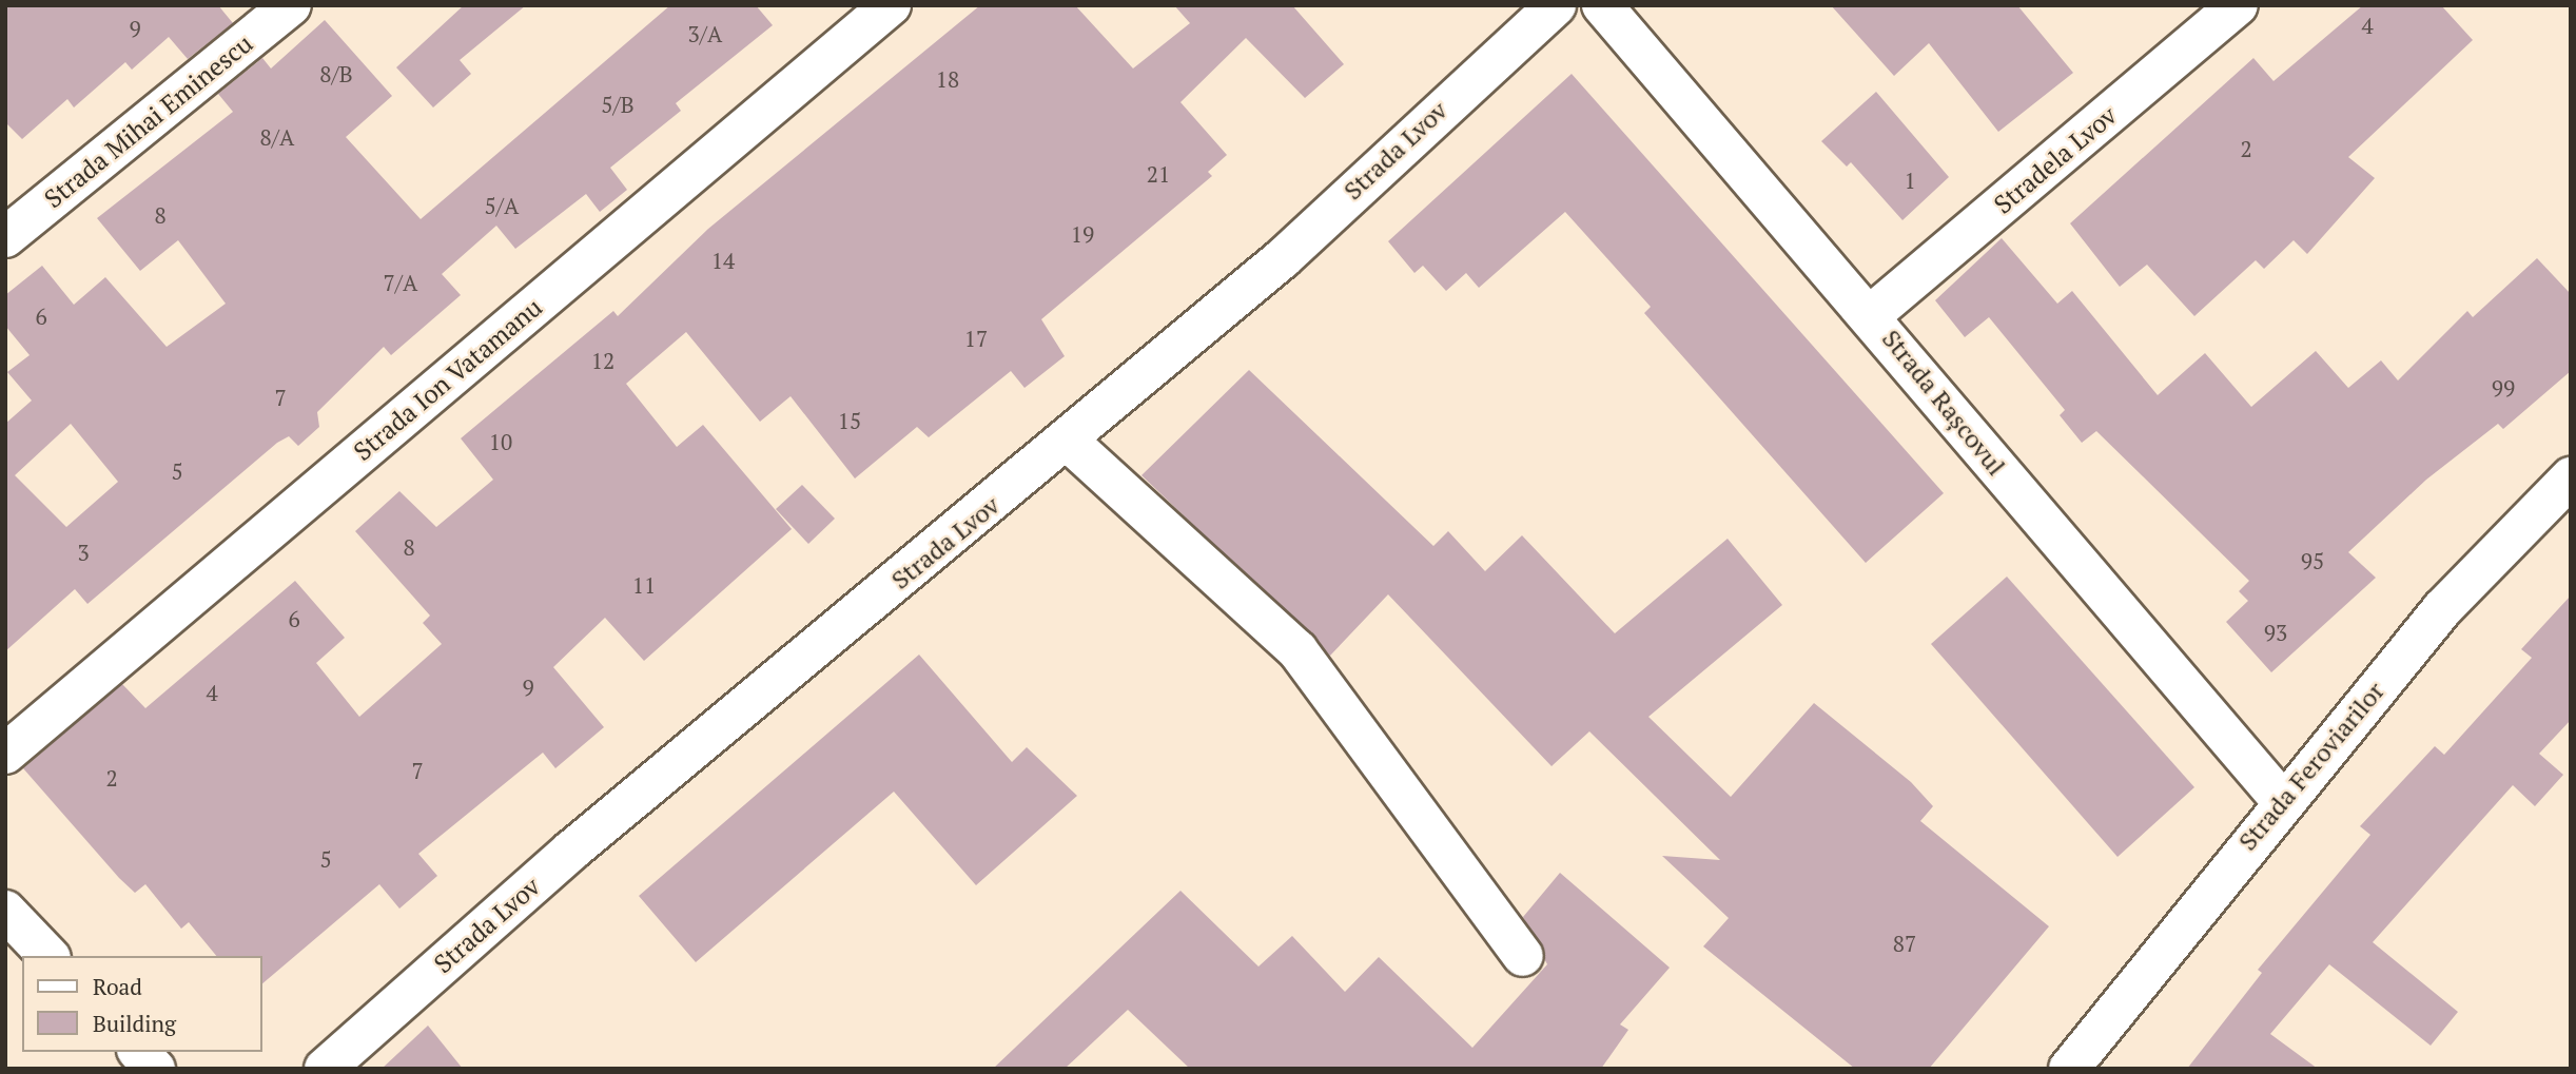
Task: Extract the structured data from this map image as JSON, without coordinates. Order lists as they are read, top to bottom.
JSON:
{
  "streets": {
    "street": [
      "Strada Mihai Eminescu",
      "Strada Lvov",
      "Stradela Lvov",
      "Strada Ion Vatamanu",
      "Strada Rașcovul",
      "Strada Feroviarilor"
    ]
  },
  "crossings": [
    ["Stradela Lvov", "Strada Rașcovul"],
    ["Strada Rașcovul", "Strada Feroviarilor"]
  ],
  "house_numbers": [
    "4",
    "9",
    "3/A",
    "8/B",
    "18",
    "5/B",
    "8/A",
    "2",
    "21",
    "1",
    "5/A",
    "8",
    "19",
    "14",
    "7/A",
    "6",
    "17",
    "12",
    "99",
    "7",
    "15",
    "10",
    "5",
    "8",
    "3",
    "95",
    "11",
    "6",
    "93",
    "9",
    "4",
    "7",
    "2",
    "5",
    "87"
  ],
  "legend": ["Road", "Building"]
}
